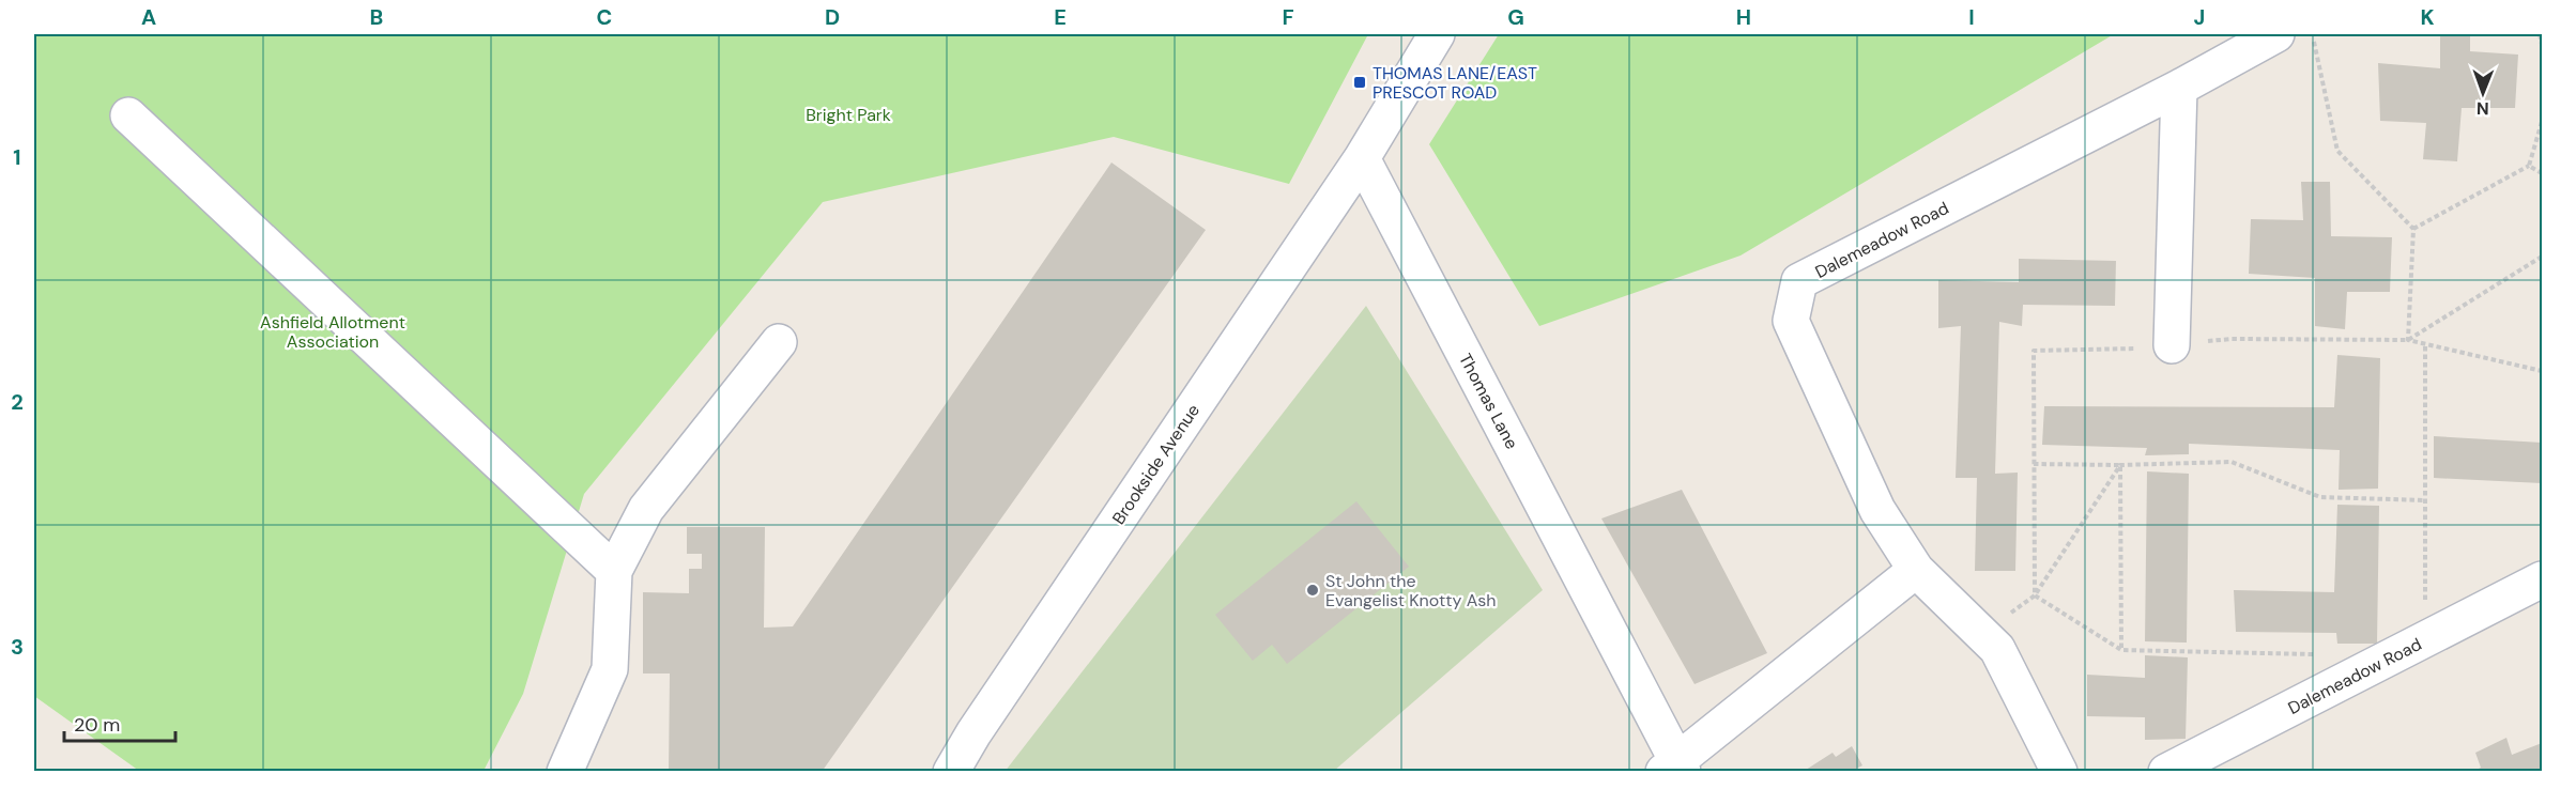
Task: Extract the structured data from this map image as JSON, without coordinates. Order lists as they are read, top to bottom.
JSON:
{
  "streets": {
    "street": ["Dalemeadow Road", "Thomas Lane", "Brookside Avenue"]
  },
  "crossings": [
    ["Thomas Lane", "Brookside Avenue"]
  ],
  "parks": ["Bright Park", "Ashfield Allotment Association"],
  "places": {
    "transit": ["THOMAS LANE/EAST PRESCOT ROAD"],
    "other": ["St John the Evangelist Knotty Ash"]
  },
  "scale_bar": "20 m",
  "north": "bottom",
  "grid": {
    "columns": [
      "A",
      "B",
      "C",
      "D",
      "E",
      "F",
      "G",
      "H",
      "I",
      "J",
      "K"
    ],
    "rows": ["1", "2", "3"]
  }
}
